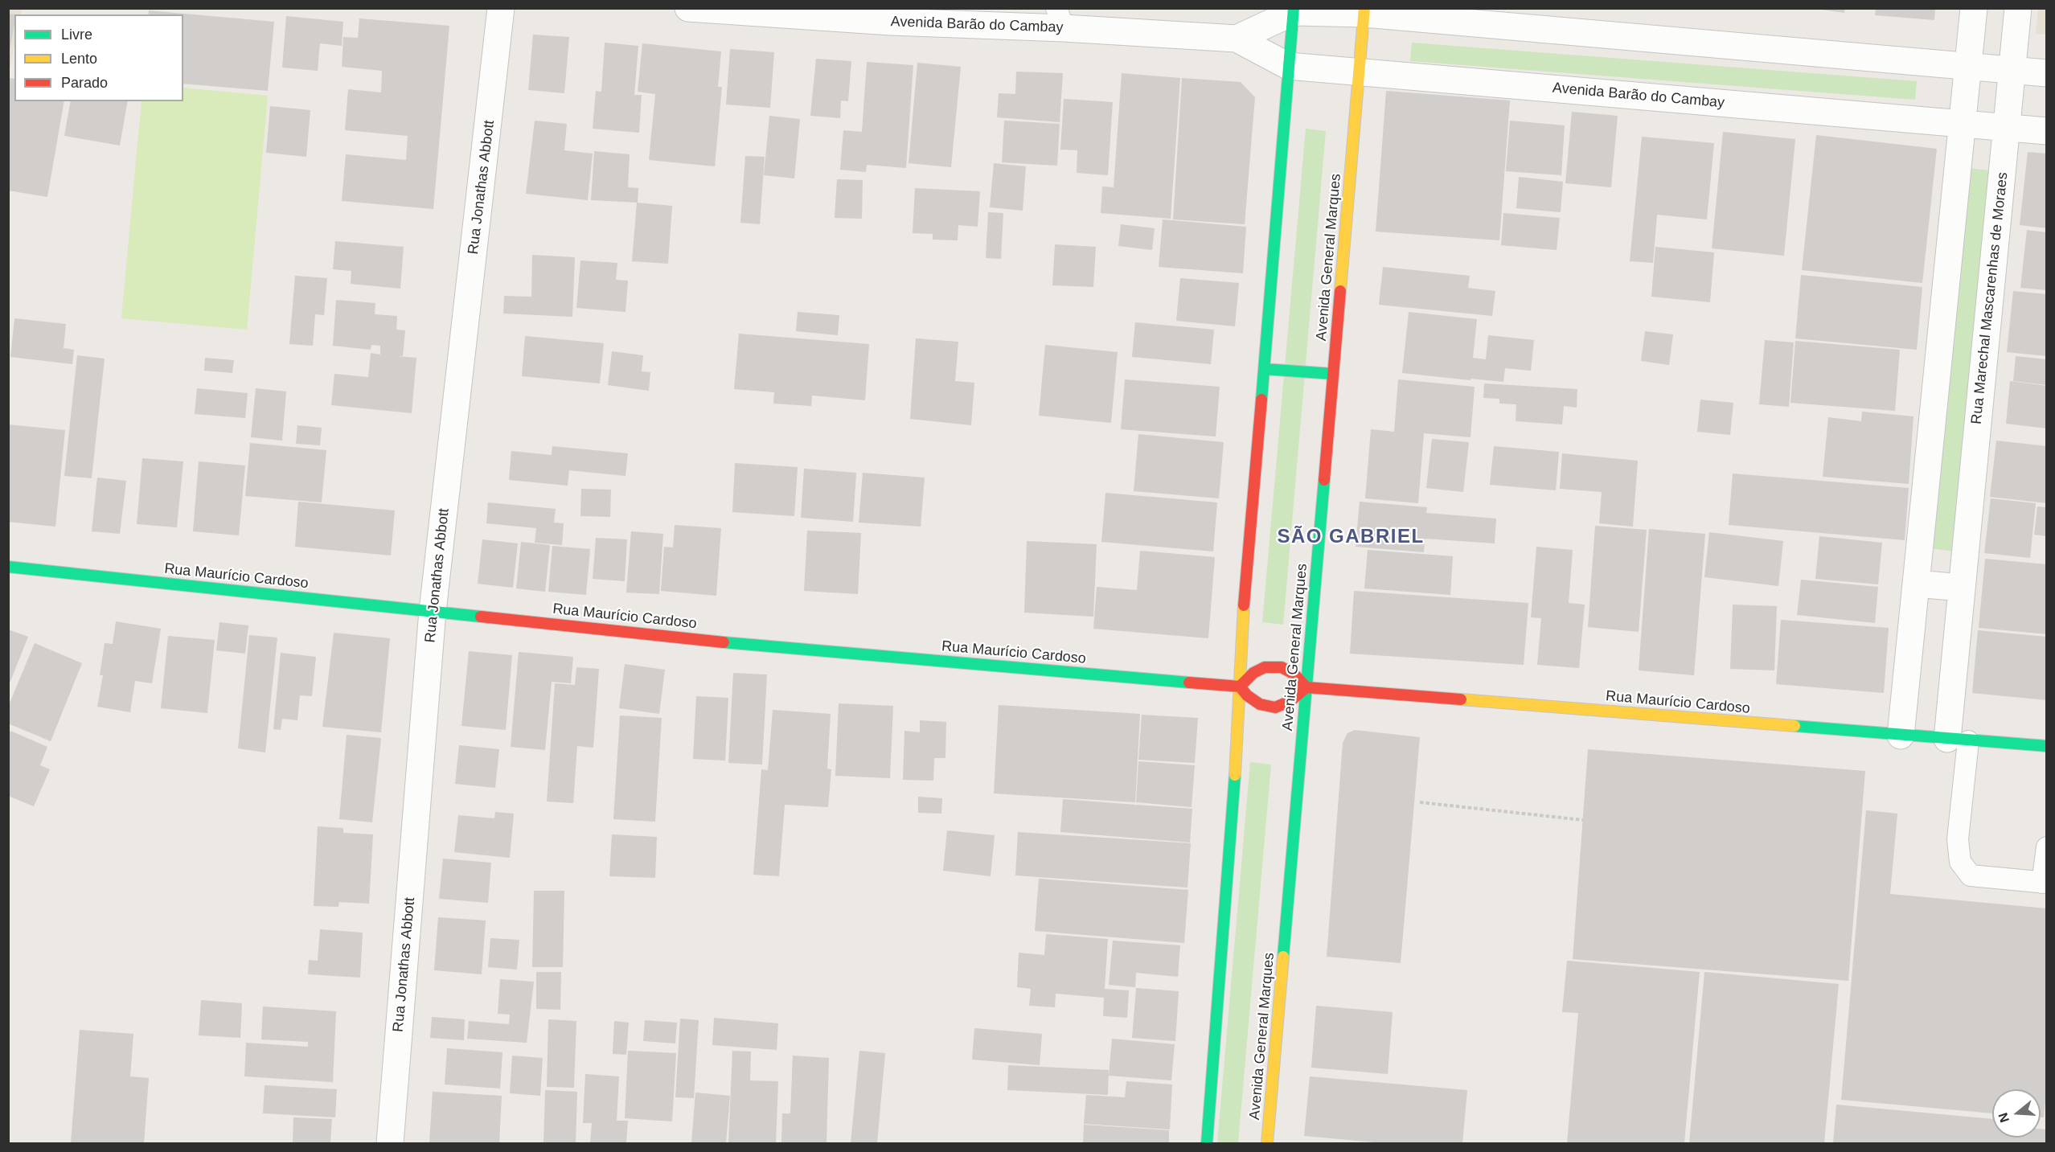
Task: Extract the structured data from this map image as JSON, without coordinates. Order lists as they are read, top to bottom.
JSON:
{
  "streets": {
    "main road": ["Avenida General Marques", "Rua Maurício Cardoso"],
    "street": ["Avenida Barão do Cambay", "Rua Jonathas Abbott", "Rua Marechal Mascarenhas de Moraes"]
  },
  "crossings": [
    ["Avenida Barão do Cambay", "Avenida General Marques"],
    ["Avenida Barão do Cambay", "Rua Marechal Mascarenhas de Moraes"],
    ["Rua Jonathas Abbott", "Rua Maurício Cardoso"],
    ["Avenida General Marques", "Rua Maurício Cardoso"],
    ["Rua Marechal Mascarenhas de Moraes", "Rua Maurício Cardoso"]
  ],
  "districts": ["SÃO GABRIEL"],
  "legend": ["Livre", "Lento", "Parado"],
  "north": "left"
}
